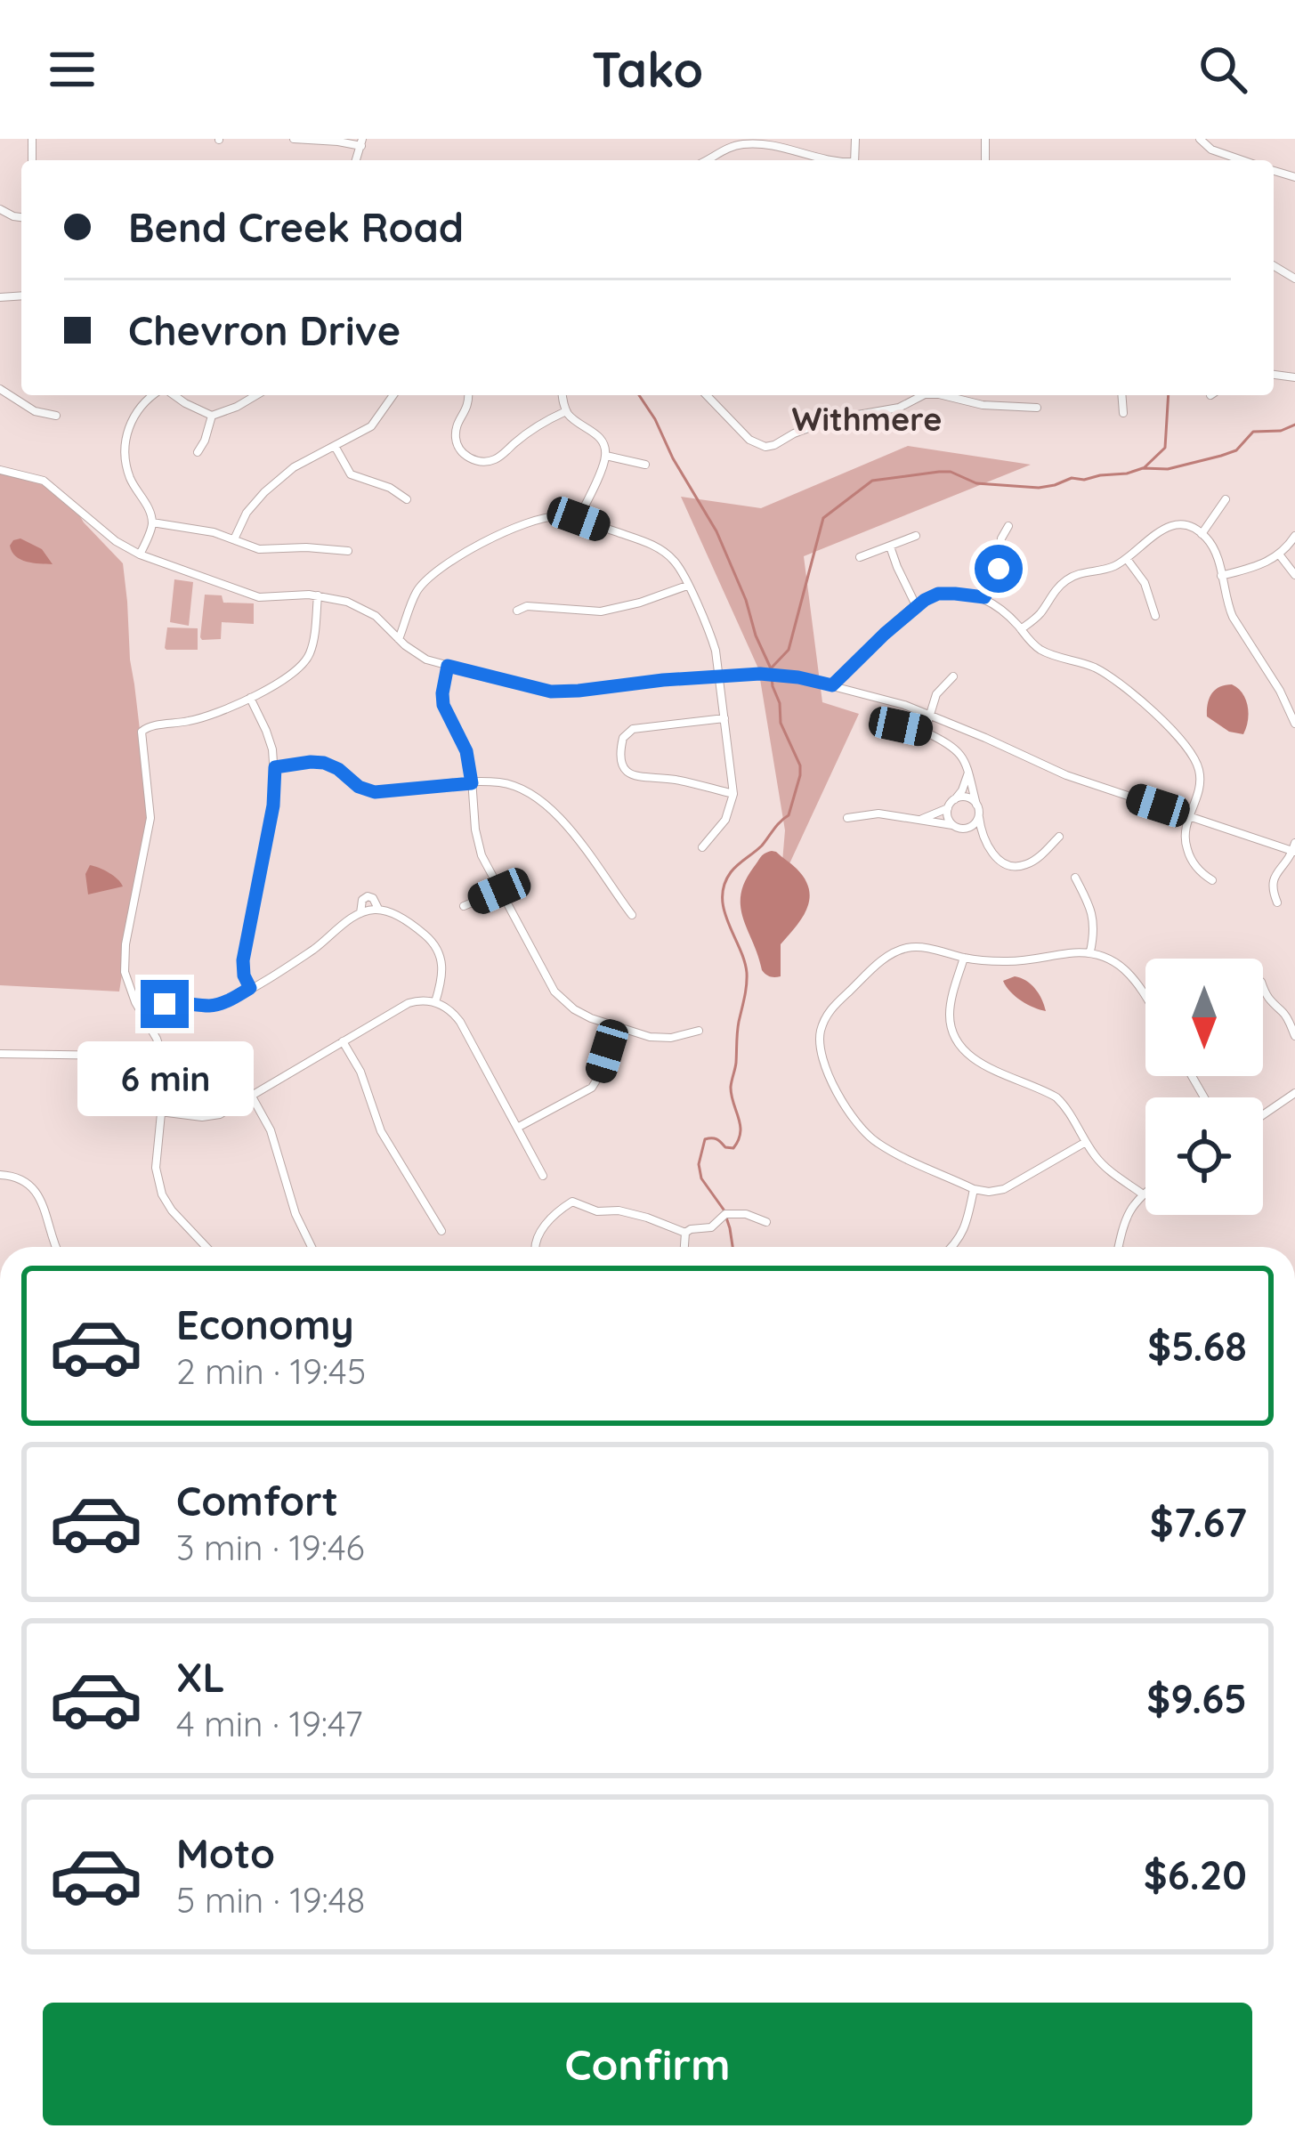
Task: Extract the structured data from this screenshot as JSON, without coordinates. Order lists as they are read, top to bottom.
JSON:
{
  "districts": ["Withmere"],
  "north": "bottom",
  "page": {
    "header": "Tako",
    "banner": ["Bend Creek Road", "Chevron Drive"],
    "bubble": "6 min",
    "list": [
      {
        "name": "Economy",
        "note": "2 min · 19:45",
        "value": "$5.68"
      },
      {
        "name": "Comfort",
        "note": "3 min · 19:46",
        "value": "$7.67"
      },
      {
        "name": "XL",
        "note": "4 min · 19:47",
        "value": "$9.65"
      },
      {
        "name": "Moto",
        "note": "5 min · 19:48",
        "value": "$6.20"
      }
    ],
    "buttons": "Confirm"
  }
}
